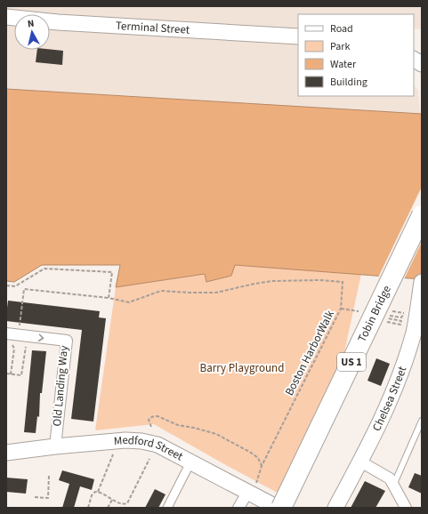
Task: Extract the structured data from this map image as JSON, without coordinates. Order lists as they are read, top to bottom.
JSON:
{
  "streets": {
    "highway": ["Tobin Bridge", "US 1"],
    "main road": ["Terminal Street", "Chelsea Street", "Medford Street"],
    "street": ["Old Landing Way"],
    "path": ["Boston HarborWalk"]
  },
  "crossings": [
    ["Boston HarborWalk", "Medford Street"],
    ["Old Landing Way", "Medford Street"]
  ],
  "parks": ["Barry Playground"],
  "legend": [
    "Road",
    "Park",
    "Water",
    "Building"
  ],
  "north": "top"
}
